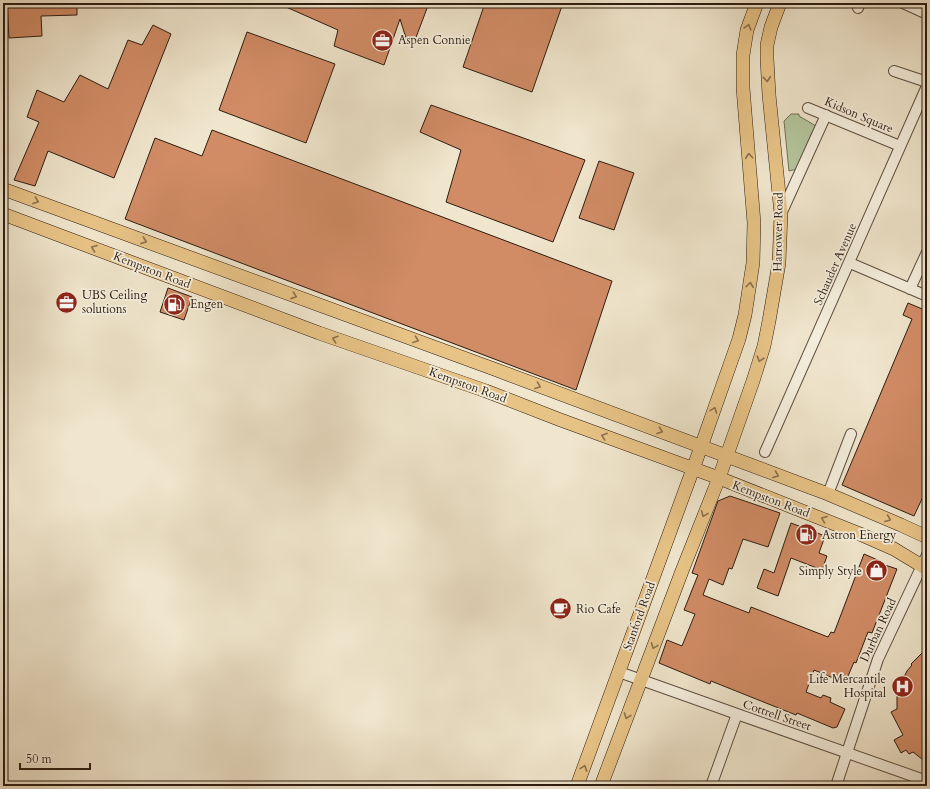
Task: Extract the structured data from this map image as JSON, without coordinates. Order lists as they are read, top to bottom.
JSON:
{
  "streets": {
    "main road": ["Harrower Road", "Kempston Road", "Stanford Road"],
    "street": [
      "Kidson Square",
      "Schauder Avenue",
      "Durban Road",
      "Cottrell Street"
    ]
  },
  "crossings": [
    ["Kidson Square", "Schauder Avenue"],
    ["Harrower Road", "Kempston Road"],
    ["Harrower Road", "Stanford Road"],
    ["Kempston Road", "Stanford Road"],
    ["Kempston Road", "Durban Road"],
    ["Stanford Road", "Cottrell Street"],
    ["Durban Road", "Cottrell Street"]
  ],
  "places": {
    "office": ["Aspen Connie", "UBS Ceiling solutions"],
    "fuel station": ["Engen", "Astron Energy"],
    "shop": ["Simply Style"],
    "cafe": ["Rio Cafe"],
    "hospital": ["Life Mercantile Hospital"]
  },
  "scale_bar": "50 m"
}
